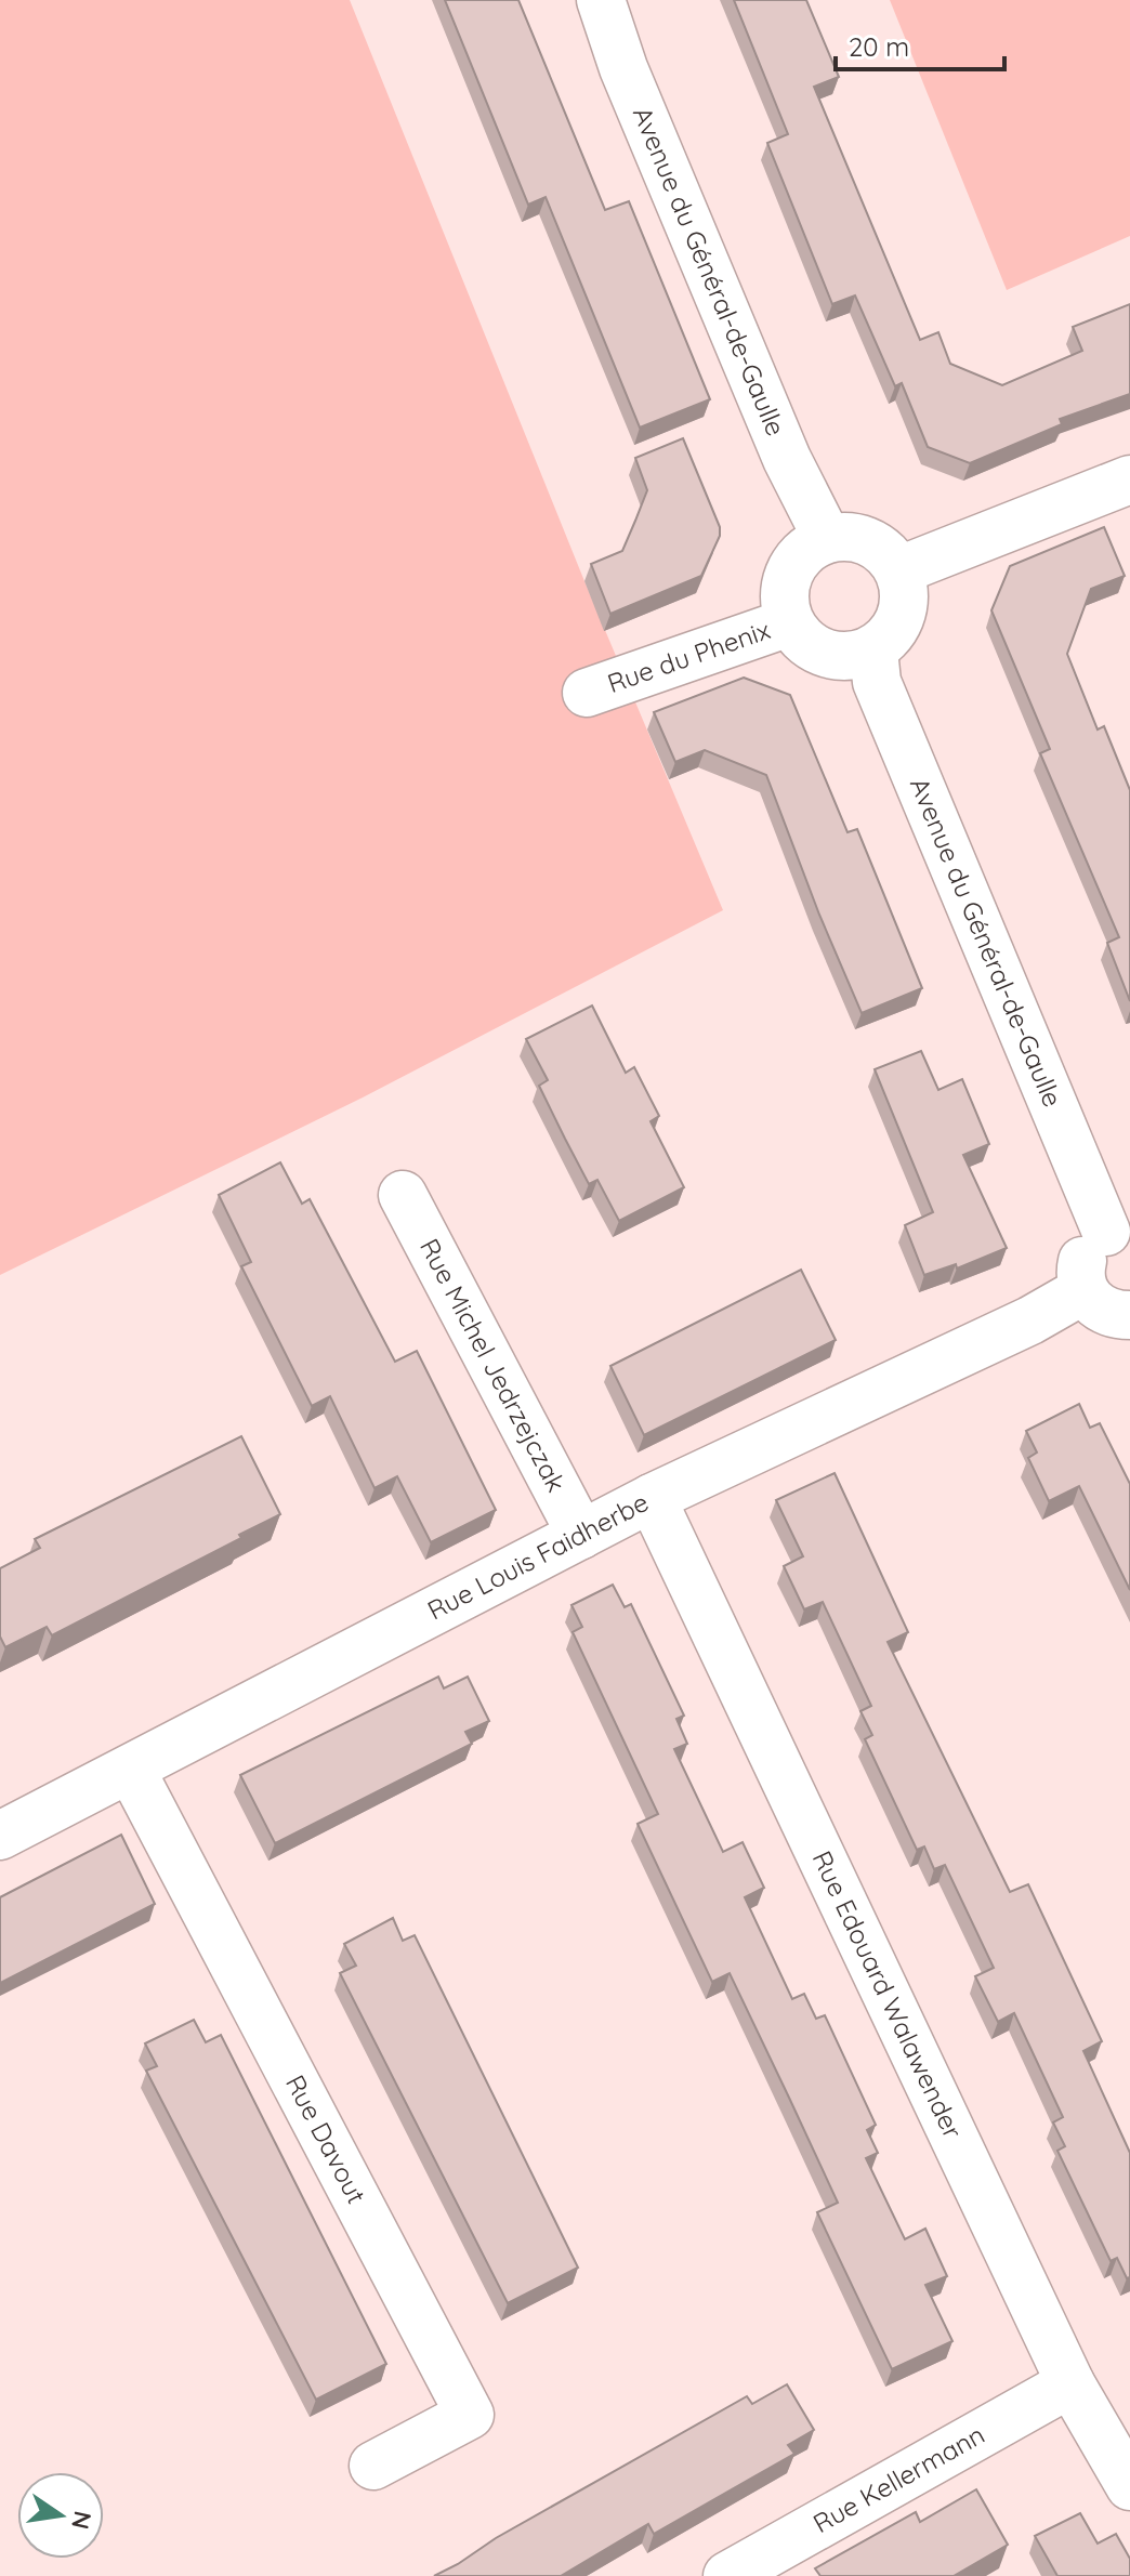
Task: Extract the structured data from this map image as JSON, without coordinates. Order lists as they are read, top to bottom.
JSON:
{
  "streets": {
    "street": [
      "Avenue du Général-de-Gaulle",
      "Rue du Phenix",
      "Rue Michel Jedrzejczak",
      "Rue Louis Faidherbe",
      "Rue Edouard Walawender",
      "Rue Davout",
      "Rue Kellermann"
    ]
  },
  "crossings": [
    ["Avenue du Général-de-Gaulle", "Rue du Phenix"],
    ["Rue Michel Jedrzejczak", "Rue Louis Faidherbe"],
    ["Rue Louis Faidherbe", "Rue Edouard Walawender"],
    ["Rue Louis Faidherbe", "Rue Davout"],
    ["Rue Edouard Walawender", "Rue Kellermann"]
  ],
  "scale_bar": "20 m",
  "north": "right"
}
